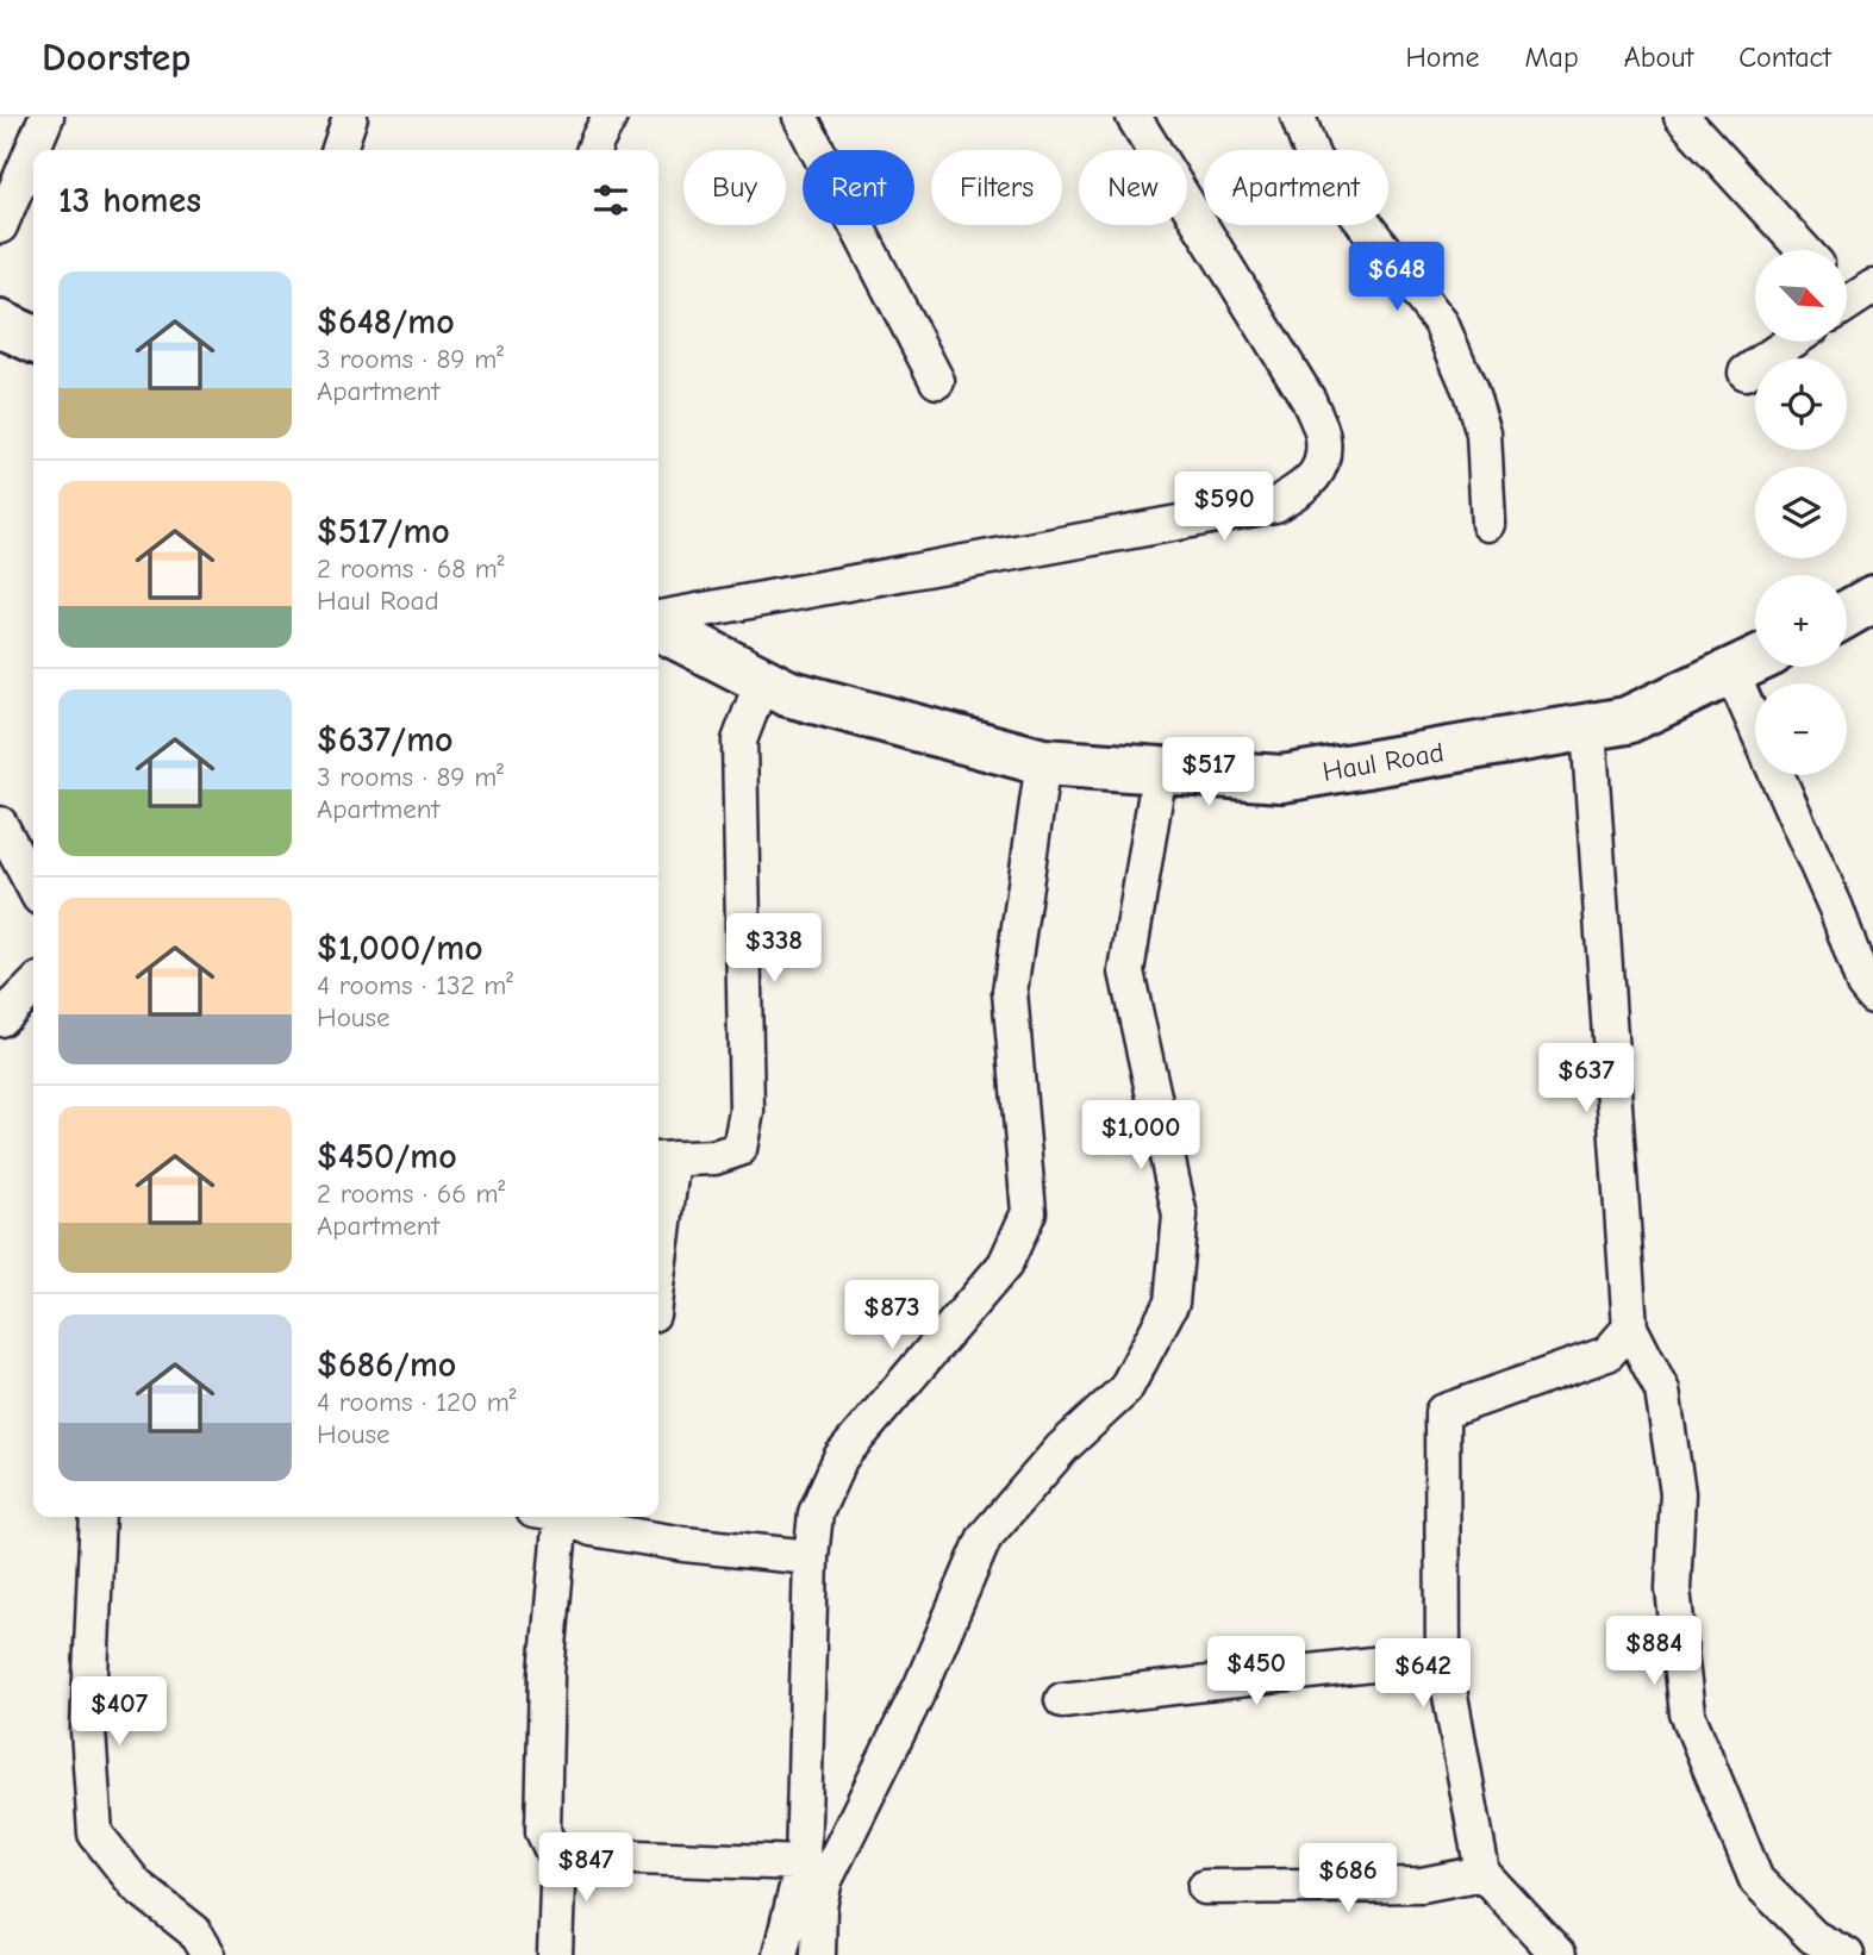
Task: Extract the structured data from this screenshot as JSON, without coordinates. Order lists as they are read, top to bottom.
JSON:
{
  "streets": {
    "main road": ["Haul Road"]
  },
  "north": "bottom right",
  "page": {
    "header": "Doorstep",
    "nav": [
      "Home",
      "Map",
      "About",
      "Contact"
    ],
    "chip": [
      "Buy",
      "Rent",
      "Filters",
      "New",
      "Apartment"
    ],
    "heading": "13 homes",
    "price": [
      "$648",
      "$590",
      "$517",
      "$338",
      "$637",
      "$1,000",
      "$873",
      "$884",
      "$450",
      "$642",
      "$407",
      "$847",
      "$686"
    ],
    "map_buttons": ["+", "−"],
    "list": [
      {
        "name": "$648/mo",
        "note": "3 rooms · 89 m² · Apartment"
      },
      {
        "name": "$517/mo",
        "note": "2 rooms · 68 m² · Haul Road"
      },
      {
        "name": "$637/mo",
        "note": "3 rooms · 89 m² · Apartment"
      },
      {
        "name": "$1,000/mo",
        "note": "4 rooms · 132 m² · House"
      },
      {
        "name": "$450/mo",
        "note": "2 rooms · 66 m² · Apartment"
      },
      {
        "name": "$686/mo",
        "note": "4 rooms · 120 m² · House"
      }
    ]
  }
}
